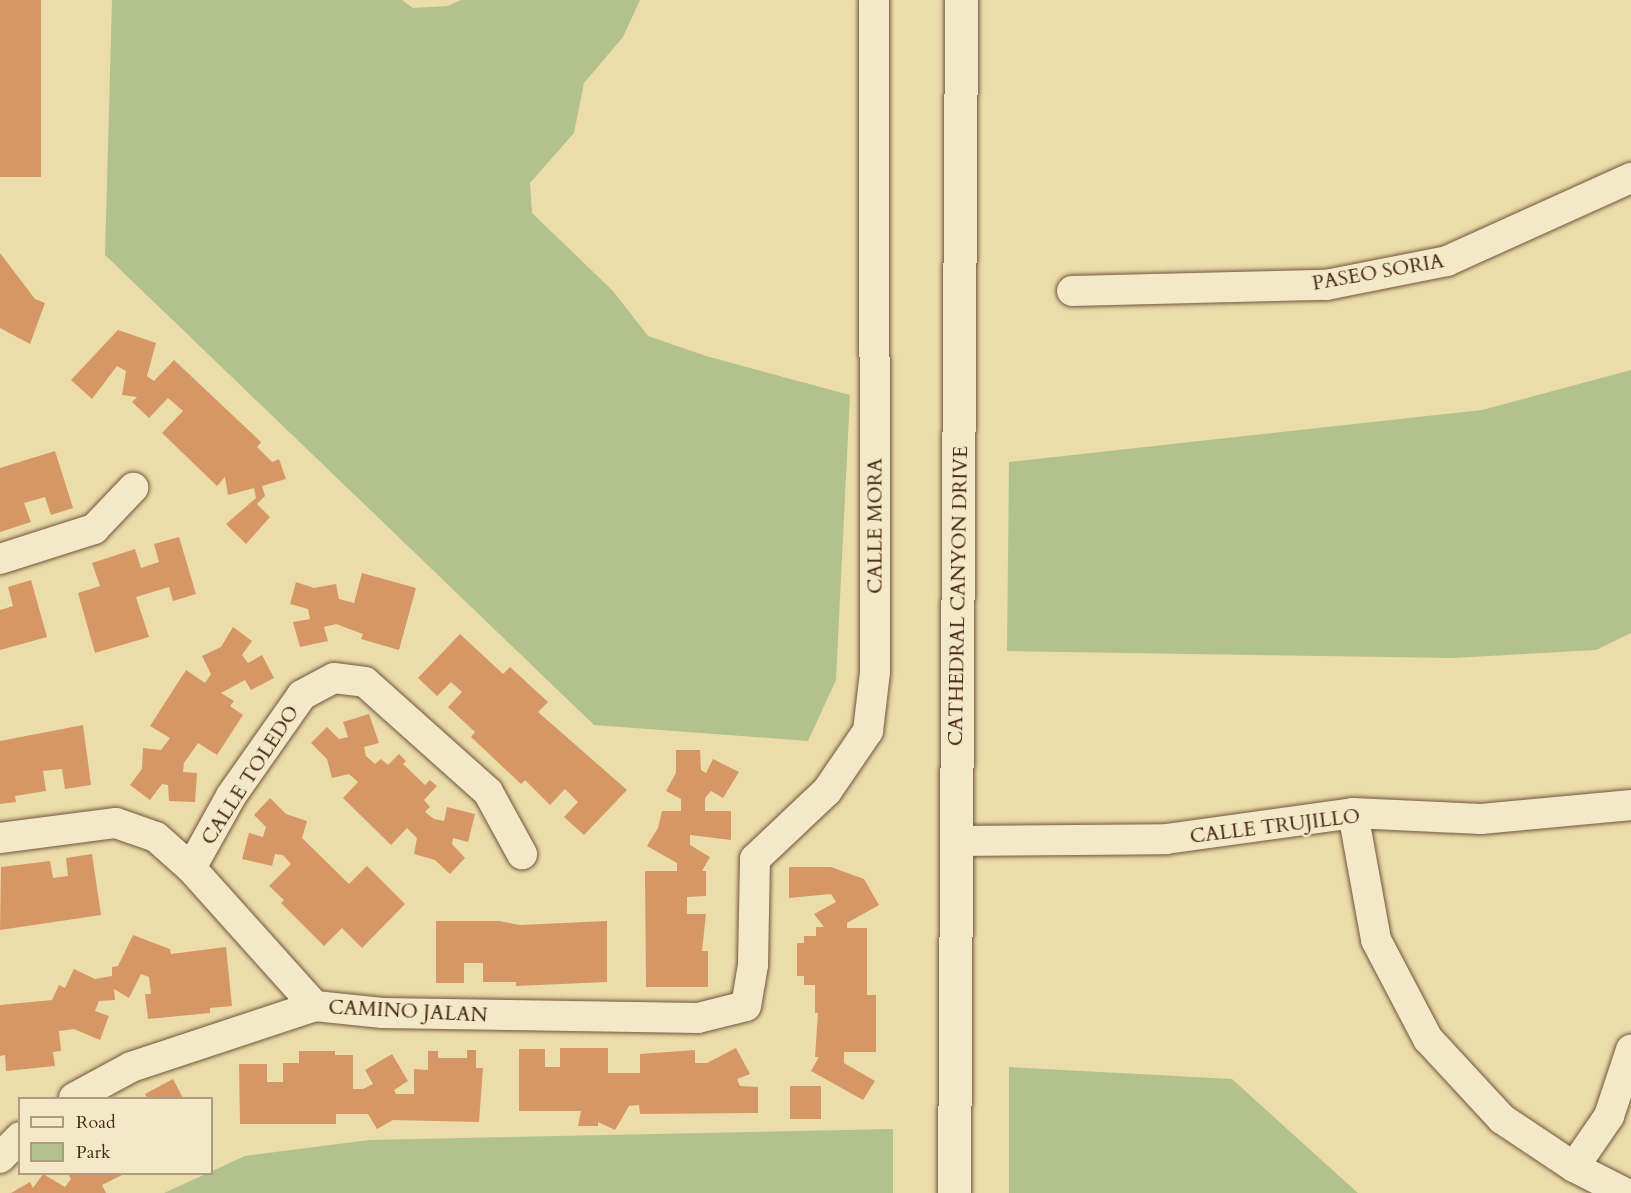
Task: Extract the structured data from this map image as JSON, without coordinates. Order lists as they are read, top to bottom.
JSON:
{
  "streets": {
    "street": [
      "PASEO SORIA",
      "CALLE MORA",
      "CATHEDRAL CANYON DRIVE",
      "CALLE TOLEDO",
      "CALLE TRUJILLO",
      "CAMINO JALAN"
    ]
  },
  "crossings": [
    ["CALLE MORA", "CAMINO JALAN"],
    ["CATHEDRAL CANYON DRIVE", "CALLE TRUJILLO"],
    ["CALLE TOLEDO", "CAMINO JALAN"]
  ],
  "legend": ["Road", "Park"]
}
